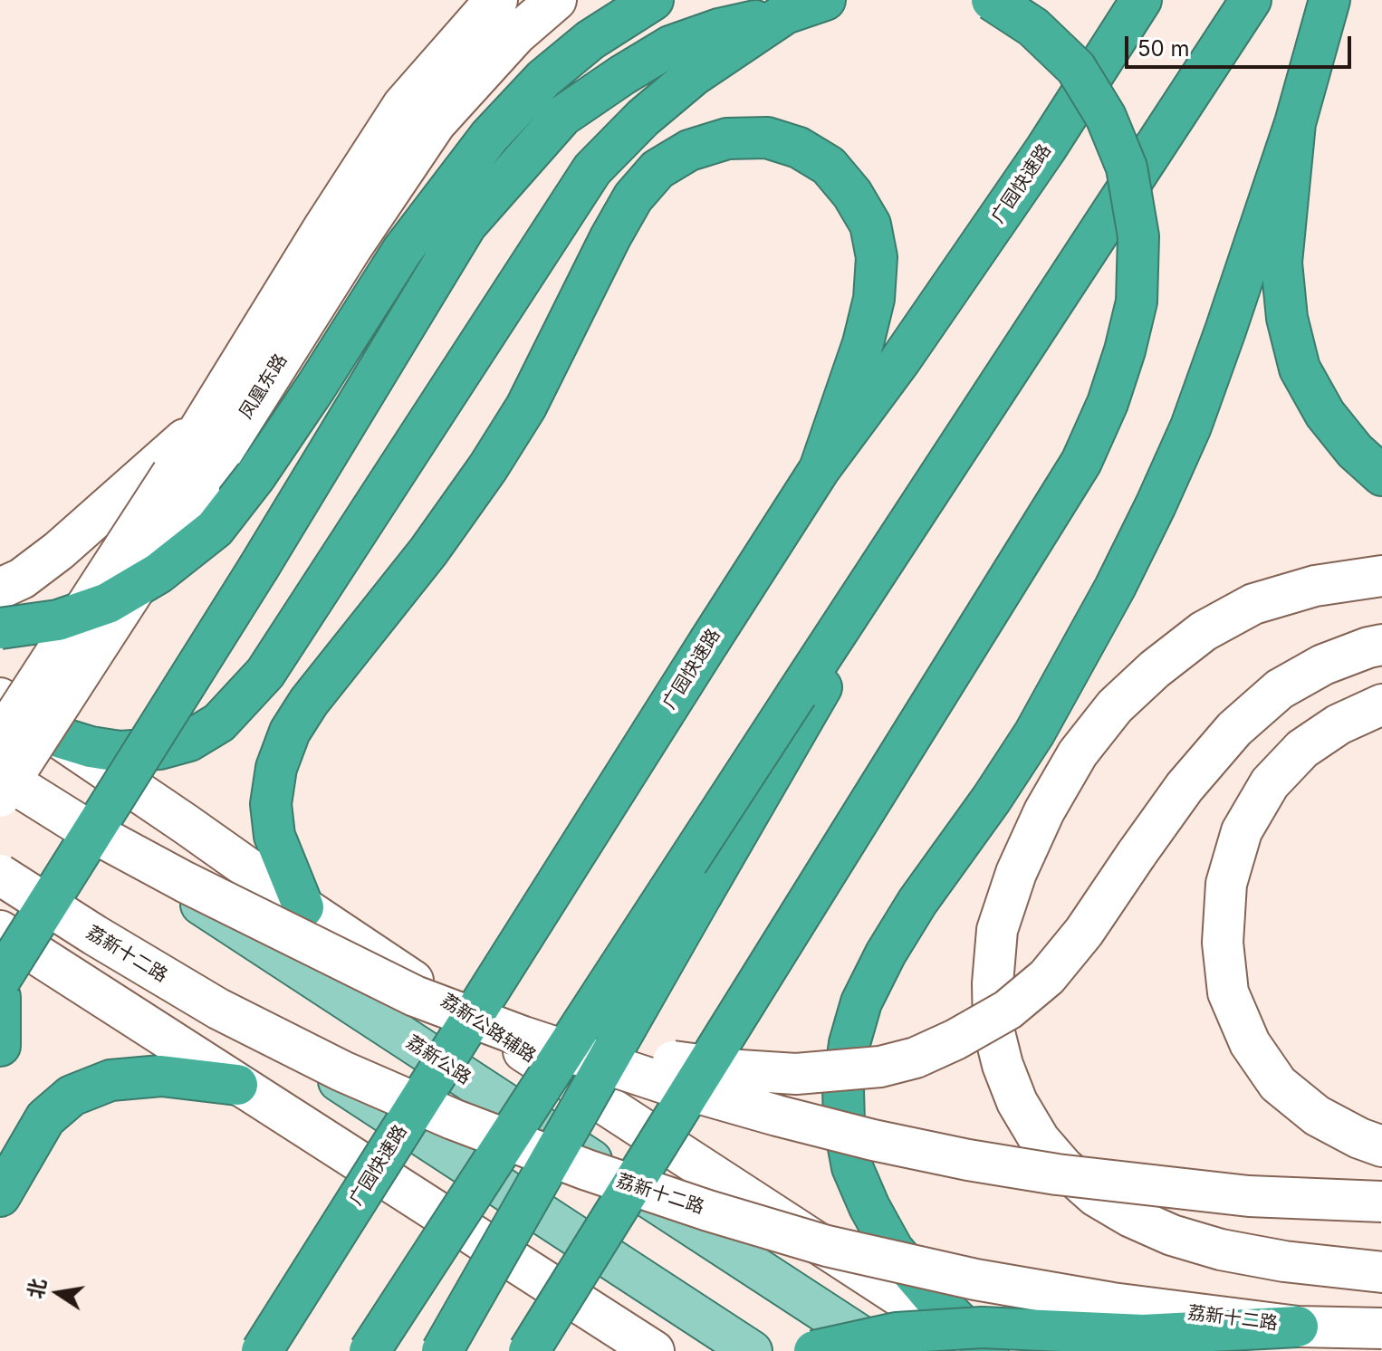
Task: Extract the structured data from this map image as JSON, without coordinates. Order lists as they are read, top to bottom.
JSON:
{
  "streets": {
    "highway": ["广园快速路"],
    "main road": [
      "凤凰东路",
      "荔新十二路",
      "荔新公路辅路",
      "荔新公路"
    ]
  },
  "scale_bar": "50 m",
  "north": "left"
}
